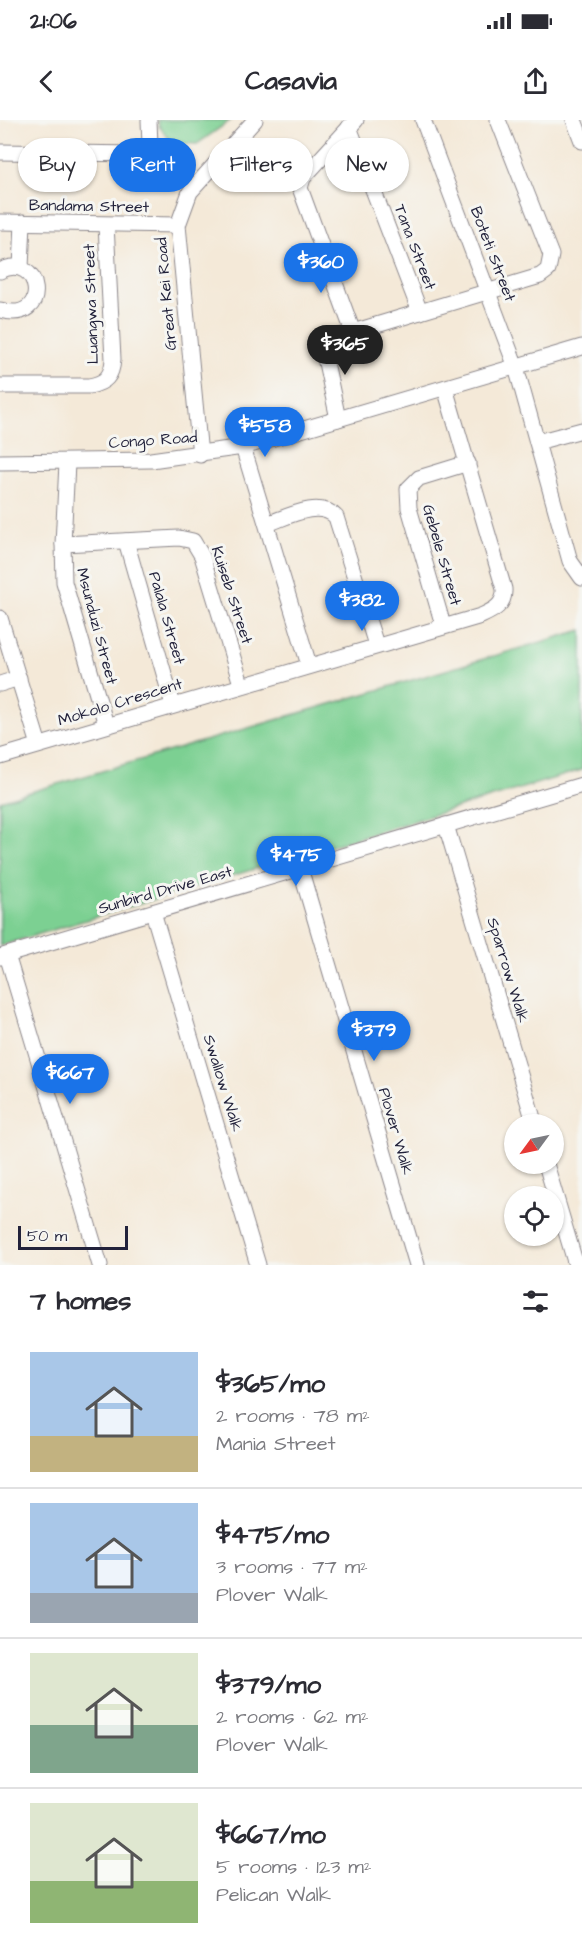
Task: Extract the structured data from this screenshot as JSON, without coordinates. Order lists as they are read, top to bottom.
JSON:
{
  "streets": {
    "street": [
      "Bandama Street",
      "Tana Street",
      "Boteti Street",
      "Great Kei Road",
      "Luangwa Street",
      "Congo Road",
      "Gebele Street",
      "Kuiseb Street",
      "Palala Street",
      "Msunduzi Street",
      "Mokolo Crescent",
      "Sunbird Drive East",
      "Sparrow Walk",
      "Swallow Walk",
      "Plover Walk"
    ]
  },
  "crossings": [
    ["Bandama Street", "Great Kei Road"],
    ["Bandama Street", "Luangwa Street"],
    ["Boteti Street", "Congo Road"],
    ["Great Kei Road", "Congo Road"],
    ["Congo Road", "Msunduzi Street"],
    ["Congo Road", "Mokolo Crescent"],
    ["Gebele Street", "Mokolo Crescent"],
    ["Kuiseb Street", "Palala Street"],
    ["Kuiseb Street", "Msunduzi Street"],
    ["Kuiseb Street", "Mokolo Crescent"],
    ["Palala Street", "Mokolo Crescent"],
    ["Msunduzi Street", "Mokolo Crescent"],
    ["Sunbird Drive East", "Sparrow Walk"],
    ["Sunbird Drive East", "Swallow Walk"],
    ["Sunbird Drive East", "Plover Walk"]
  ],
  "scale_bar": "50 m",
  "north": "bottom left",
  "page": {
    "status": "21:06",
    "header": "Casavia",
    "chip": [
      "Buy",
      "Rent",
      "Filters",
      "New"
    ],
    "price": [
      "$360",
      "$365",
      "$558",
      "$382",
      "$475",
      "$379",
      "$667"
    ],
    "scale": "50 m",
    "heading": "7 homes",
    "list": [
      {
        "name": "$365/mo",
        "note": "2 rooms · 78 m² · Mania Street"
      },
      {
        "name": "$475/mo",
        "note": "3 rooms · 77 m² · Plover Walk"
      },
      {
        "name": "$379/mo",
        "note": "2 rooms · 62 m² · Plover Walk"
      },
      {
        "name": "$667/mo",
        "note": "5 rooms · 123 m² · Pelican Walk"
      }
    ]
  }
}
